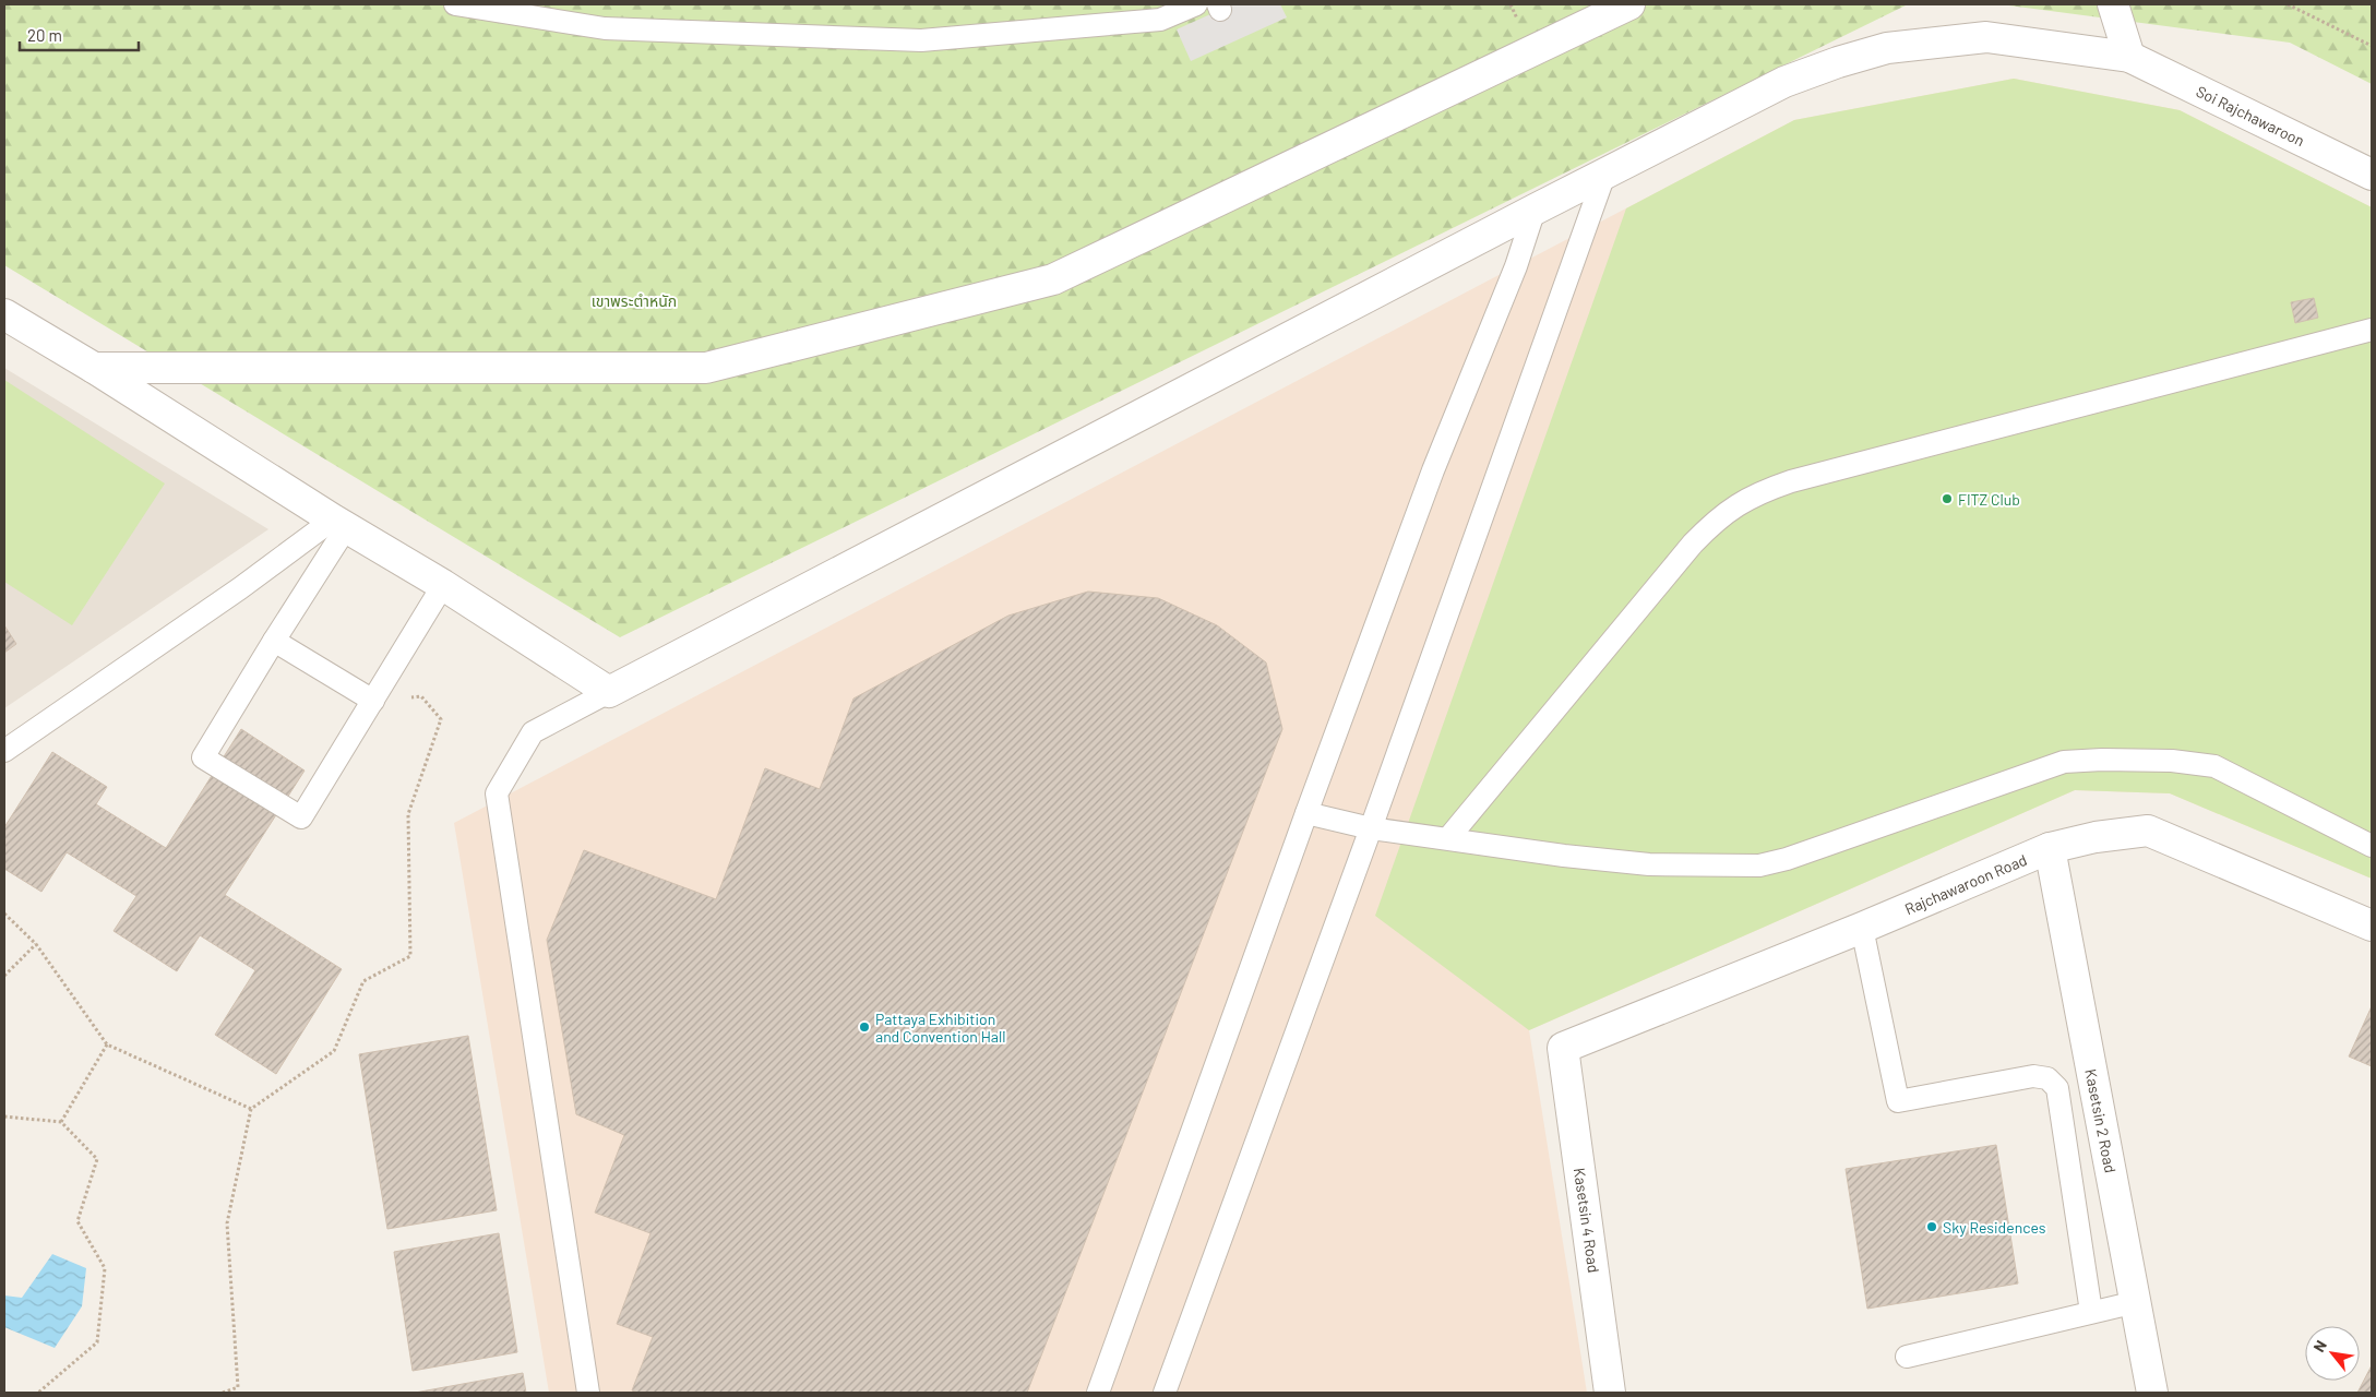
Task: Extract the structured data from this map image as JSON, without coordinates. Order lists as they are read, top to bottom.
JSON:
{
  "streets": {
    "street": [
      "Soi Rajchawaroon",
      "Rajchawaroon Road",
      "Kasetsin 2 Road",
      "Kasetsin 4 Road"
    ]
  },
  "crossings": [
    ["Rajchawaroon Road", "Kasetsin 2 Road"],
    ["Rajchawaroon Road", "Kasetsin 4 Road"]
  ],
  "parks": ["เขาพระตำหนัก"],
  "places": ["FITZ Club", "Pattaya Exhibition and Convention Hall", "Sky Residences"],
  "scale_bar": "20 m",
  "north": "top left"
}
